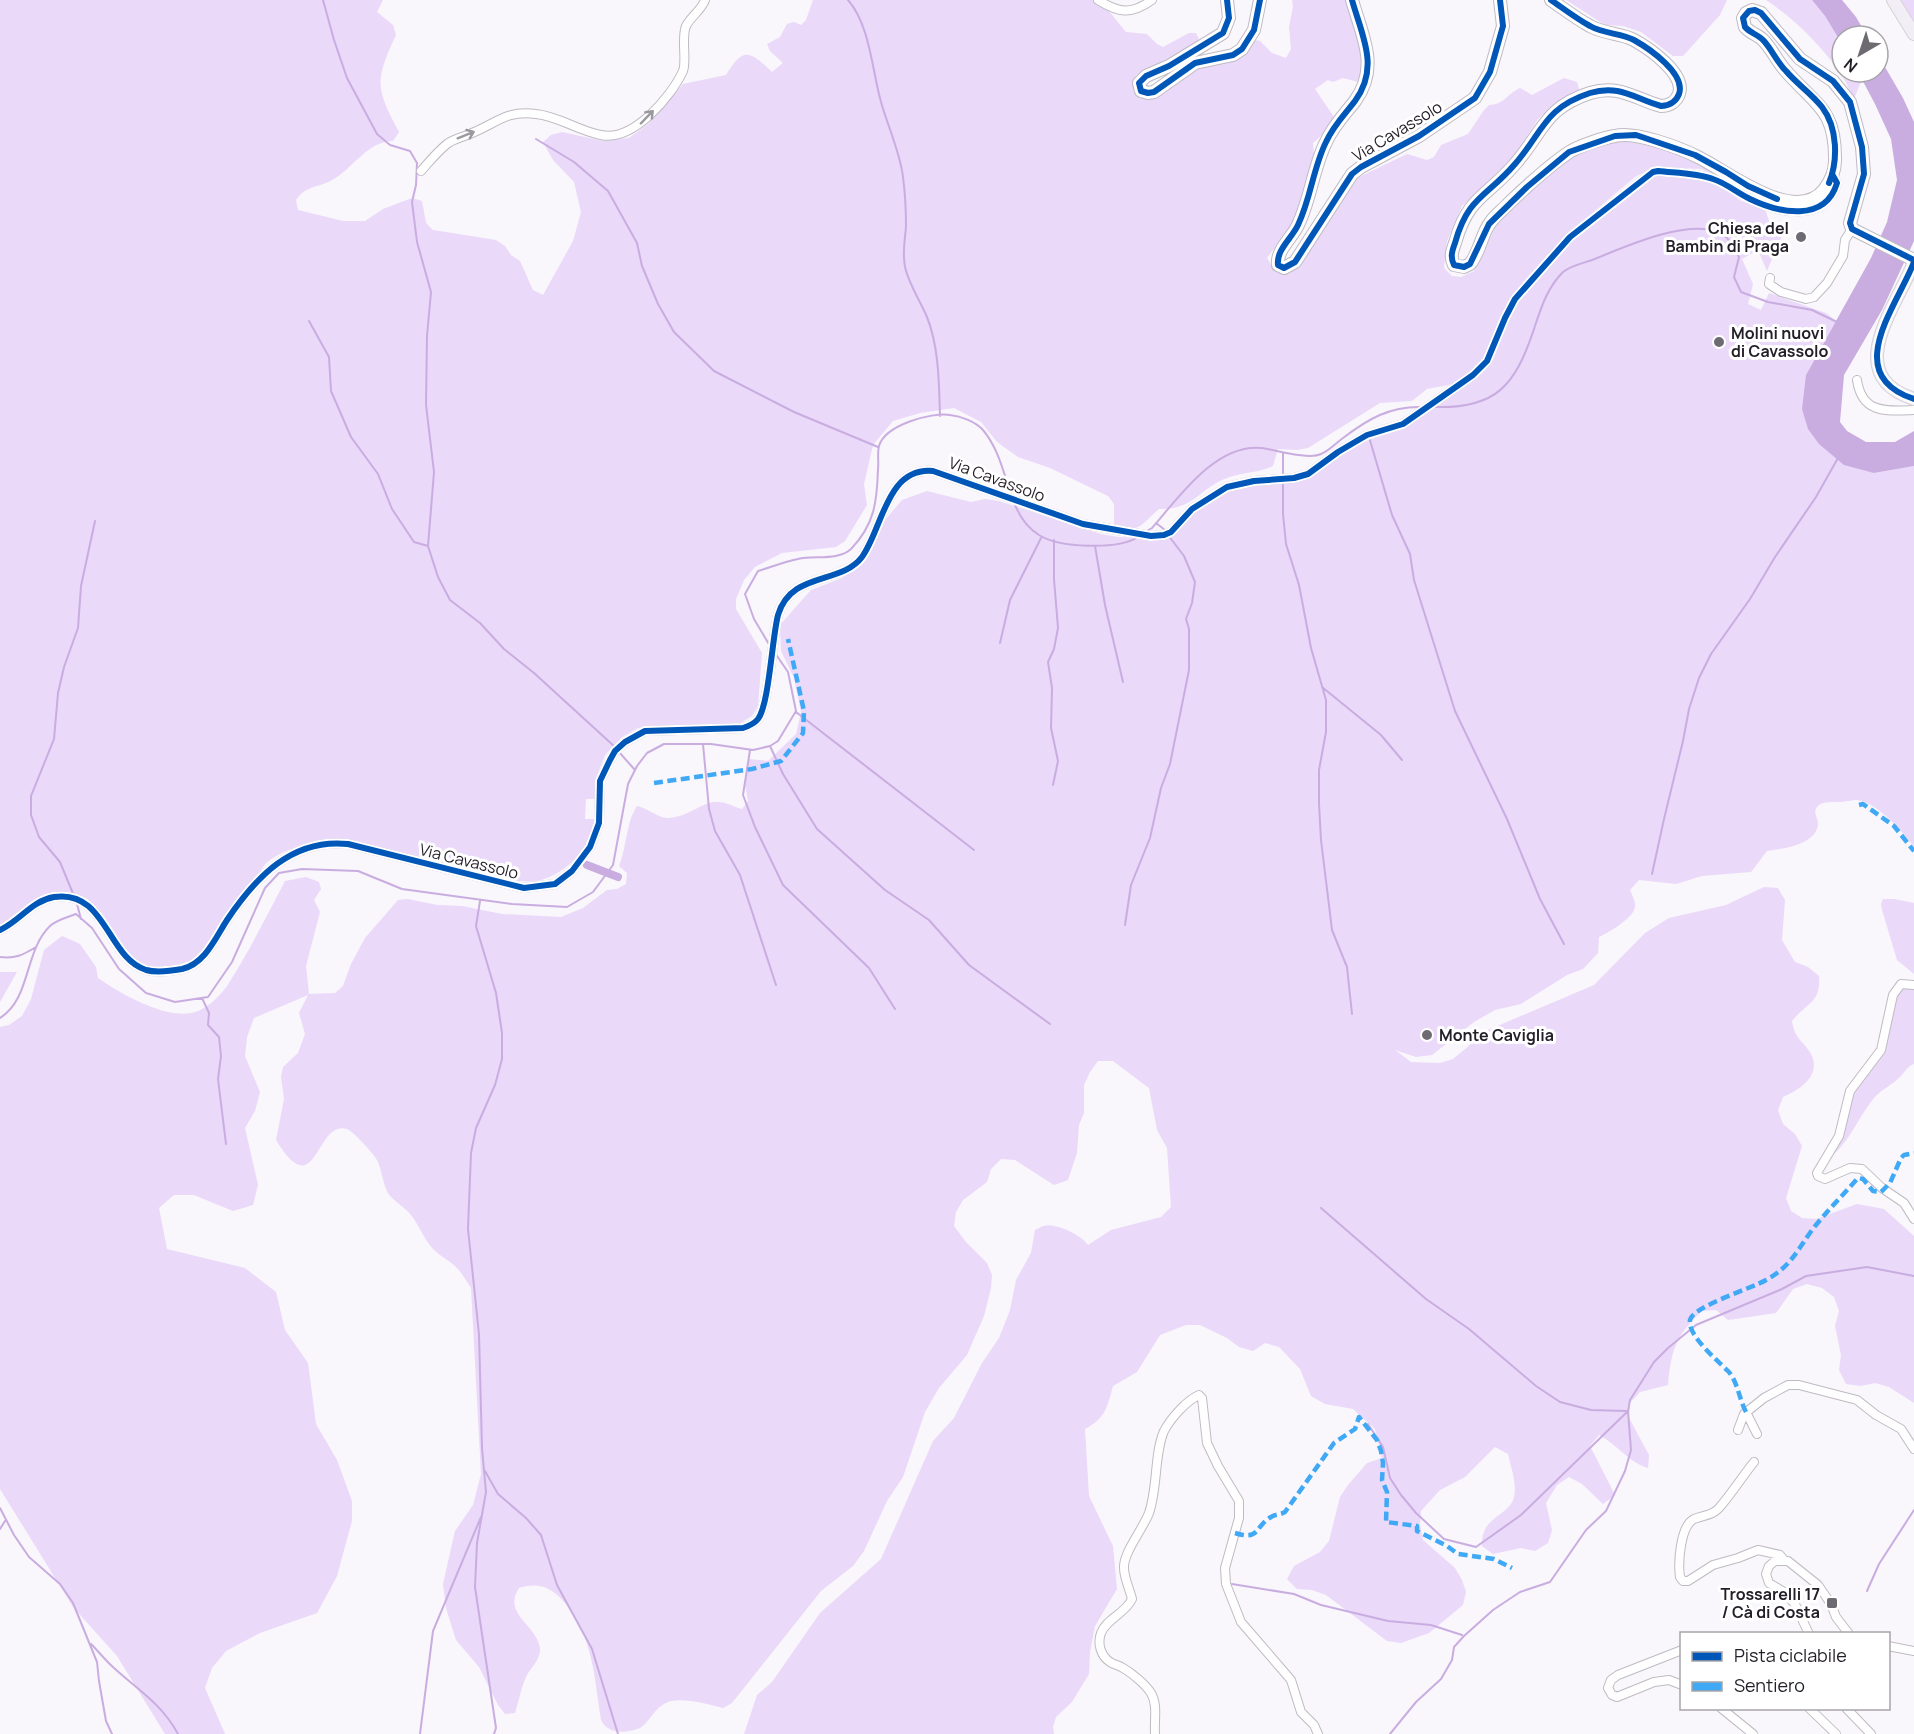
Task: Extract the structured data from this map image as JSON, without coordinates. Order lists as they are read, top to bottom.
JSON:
{
  "streets": {
    "main road": ["Via Cavassolo"]
  },
  "places": {
    "other": ["Chiesa del Bambin di Praga", "Molini nuovi di Cavassolo", "Monte Caviglia"],
    "transit": ["Trossarelli 17 / Cà di Costa"]
  },
  "legend": ["Pista ciclabile", "Sentiero"],
  "north": "bottom left"
}
